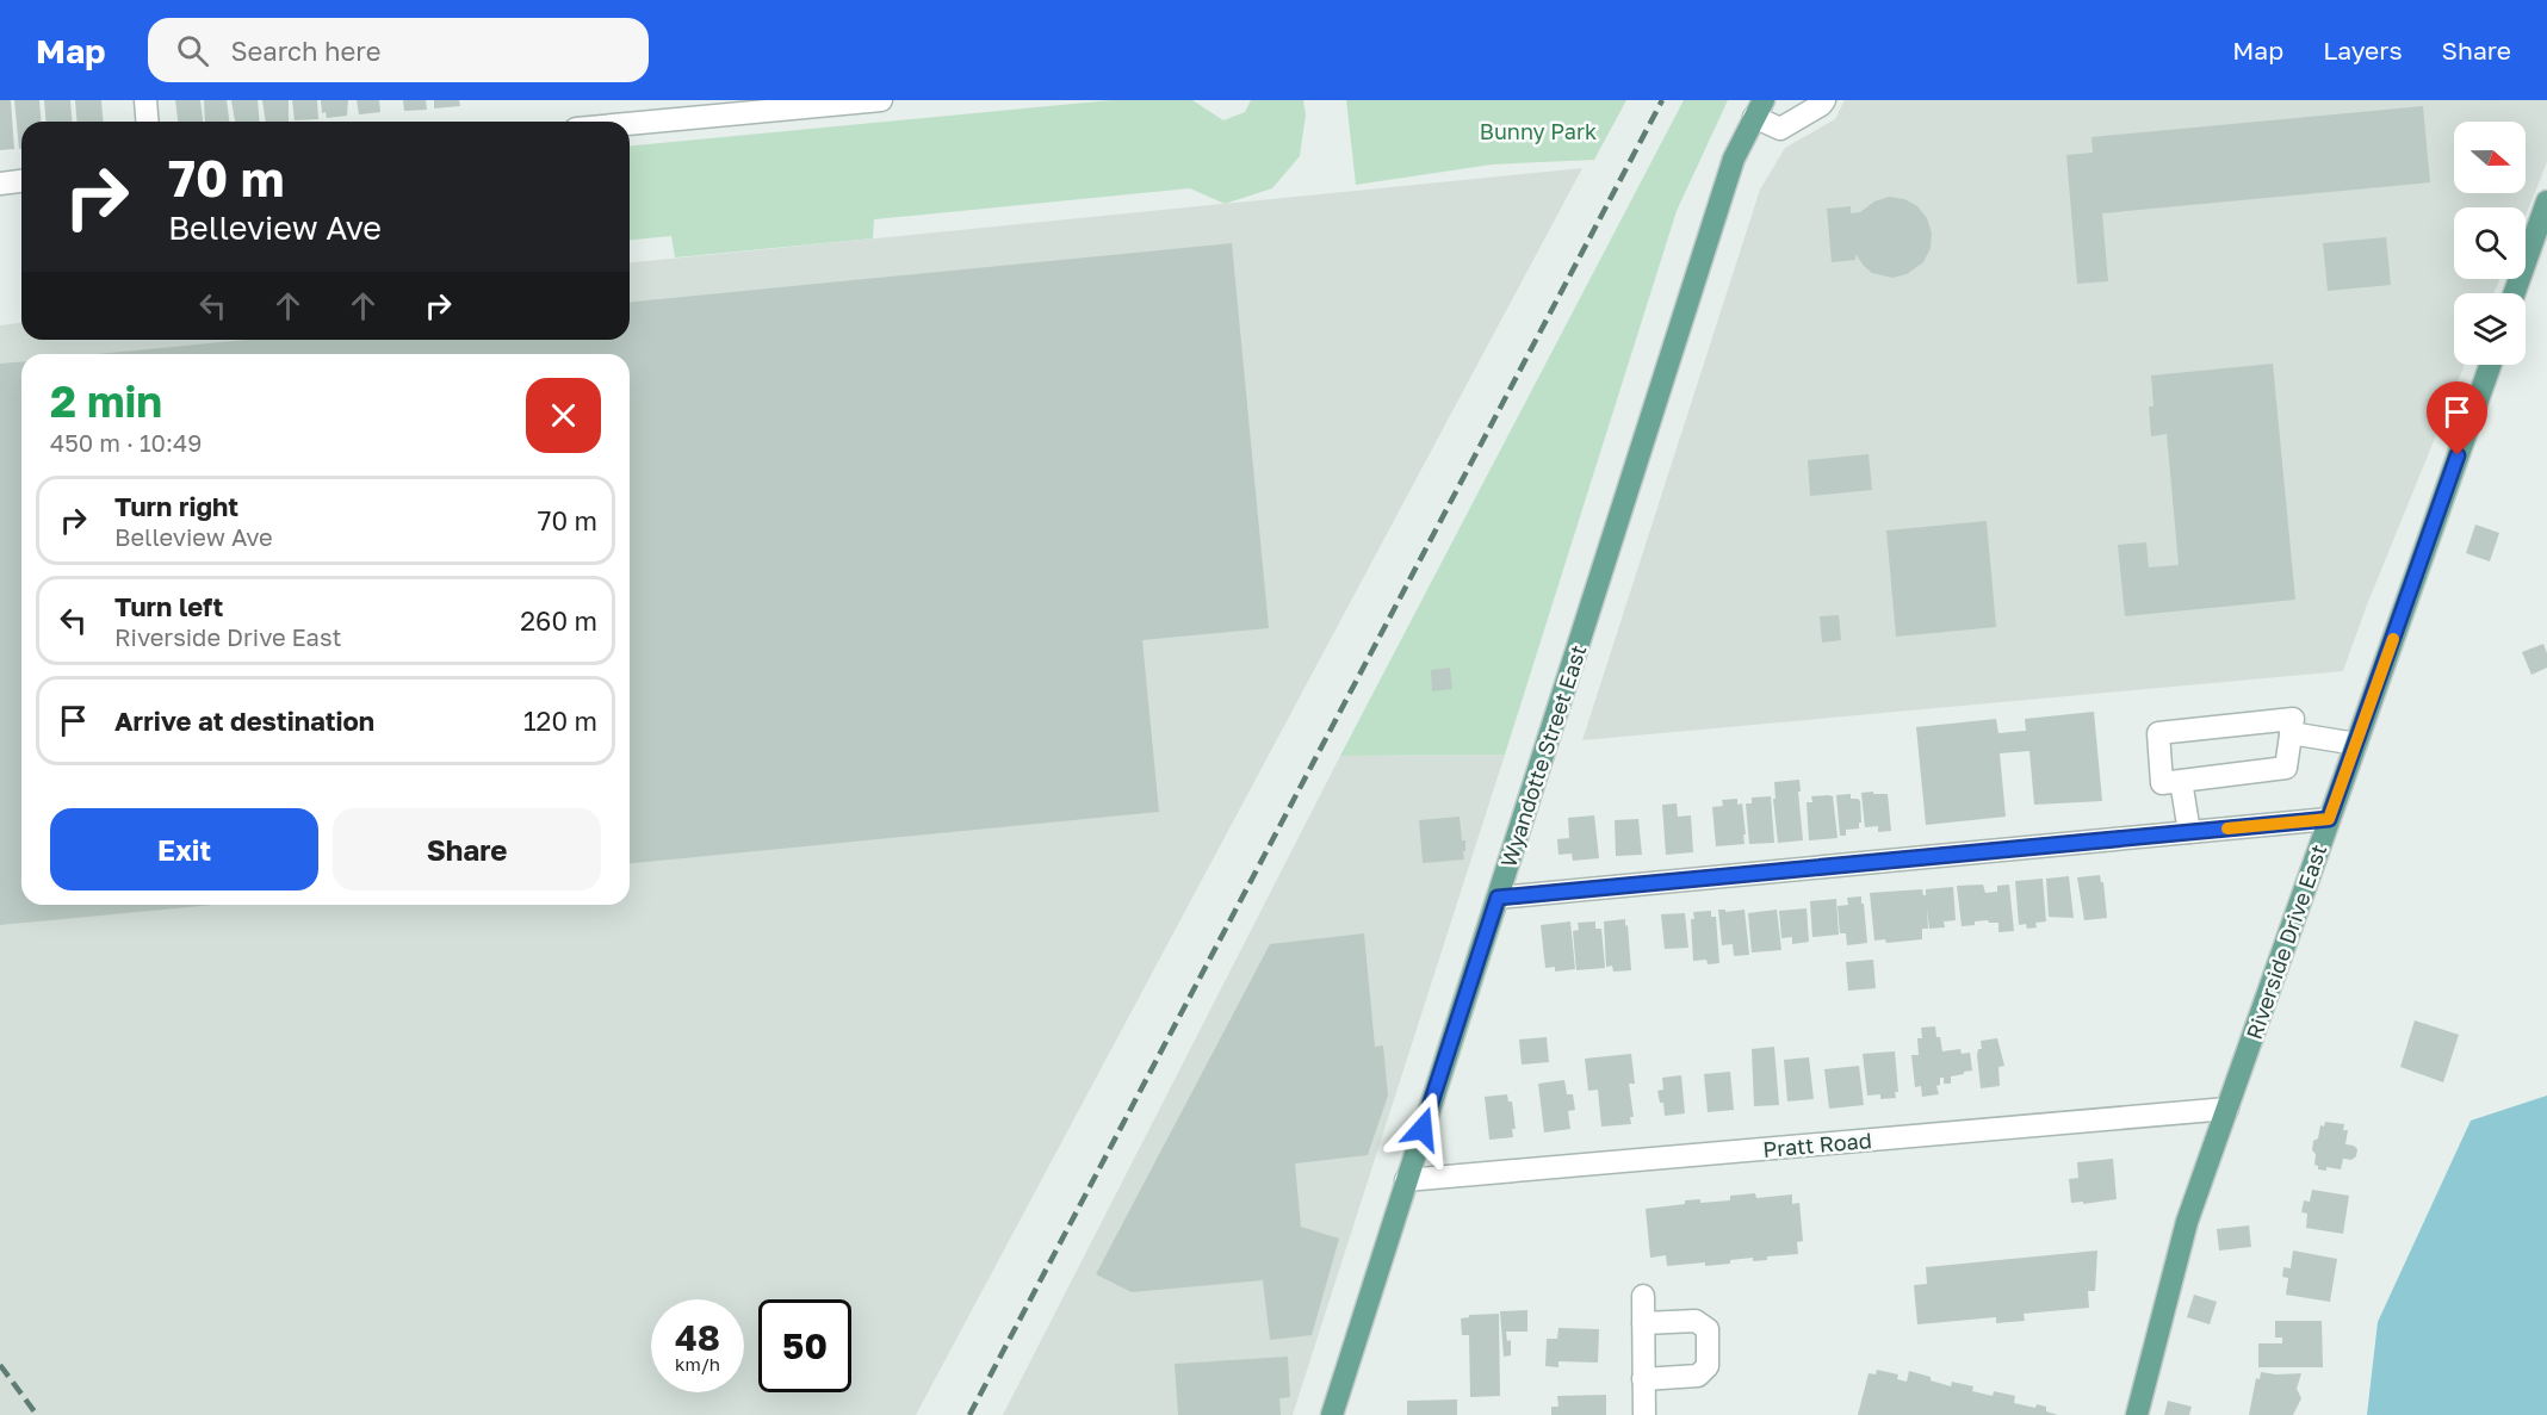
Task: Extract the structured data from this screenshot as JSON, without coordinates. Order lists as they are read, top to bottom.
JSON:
{
  "streets": {
    "main road": ["Wyandotte Street East", "Riverside Drive East"],
    "street": ["Pratt Road"]
  },
  "crossings": [
    ["Wyandotte Street East", "Pratt Road"],
    ["Riverside Drive East", "Pratt Road"]
  ],
  "parks": ["Bunny Park"],
  "north": "right",
  "page": {
    "header": "Map",
    "search": "Search here",
    "nav": ["Map", "Layers", "Share"],
    "turn": ["70 m", "Belleview Ave"],
    "heading": ["2 min", "450 m · 10:49"],
    "list": [
      {
        "name": "Turn right",
        "note": "Belleview Ave",
        "value": "70 m"
      },
      {
        "name": "Turn left",
        "note": "Riverside Drive East",
        "value": "260 m"
      },
      {
        "name": "Arrive at destination",
        "value": "120 m"
      }
    ],
    "buttons": ["Exit", "Share"],
    "speed": "48 km/h",
    "limit": "50"
  }
}
